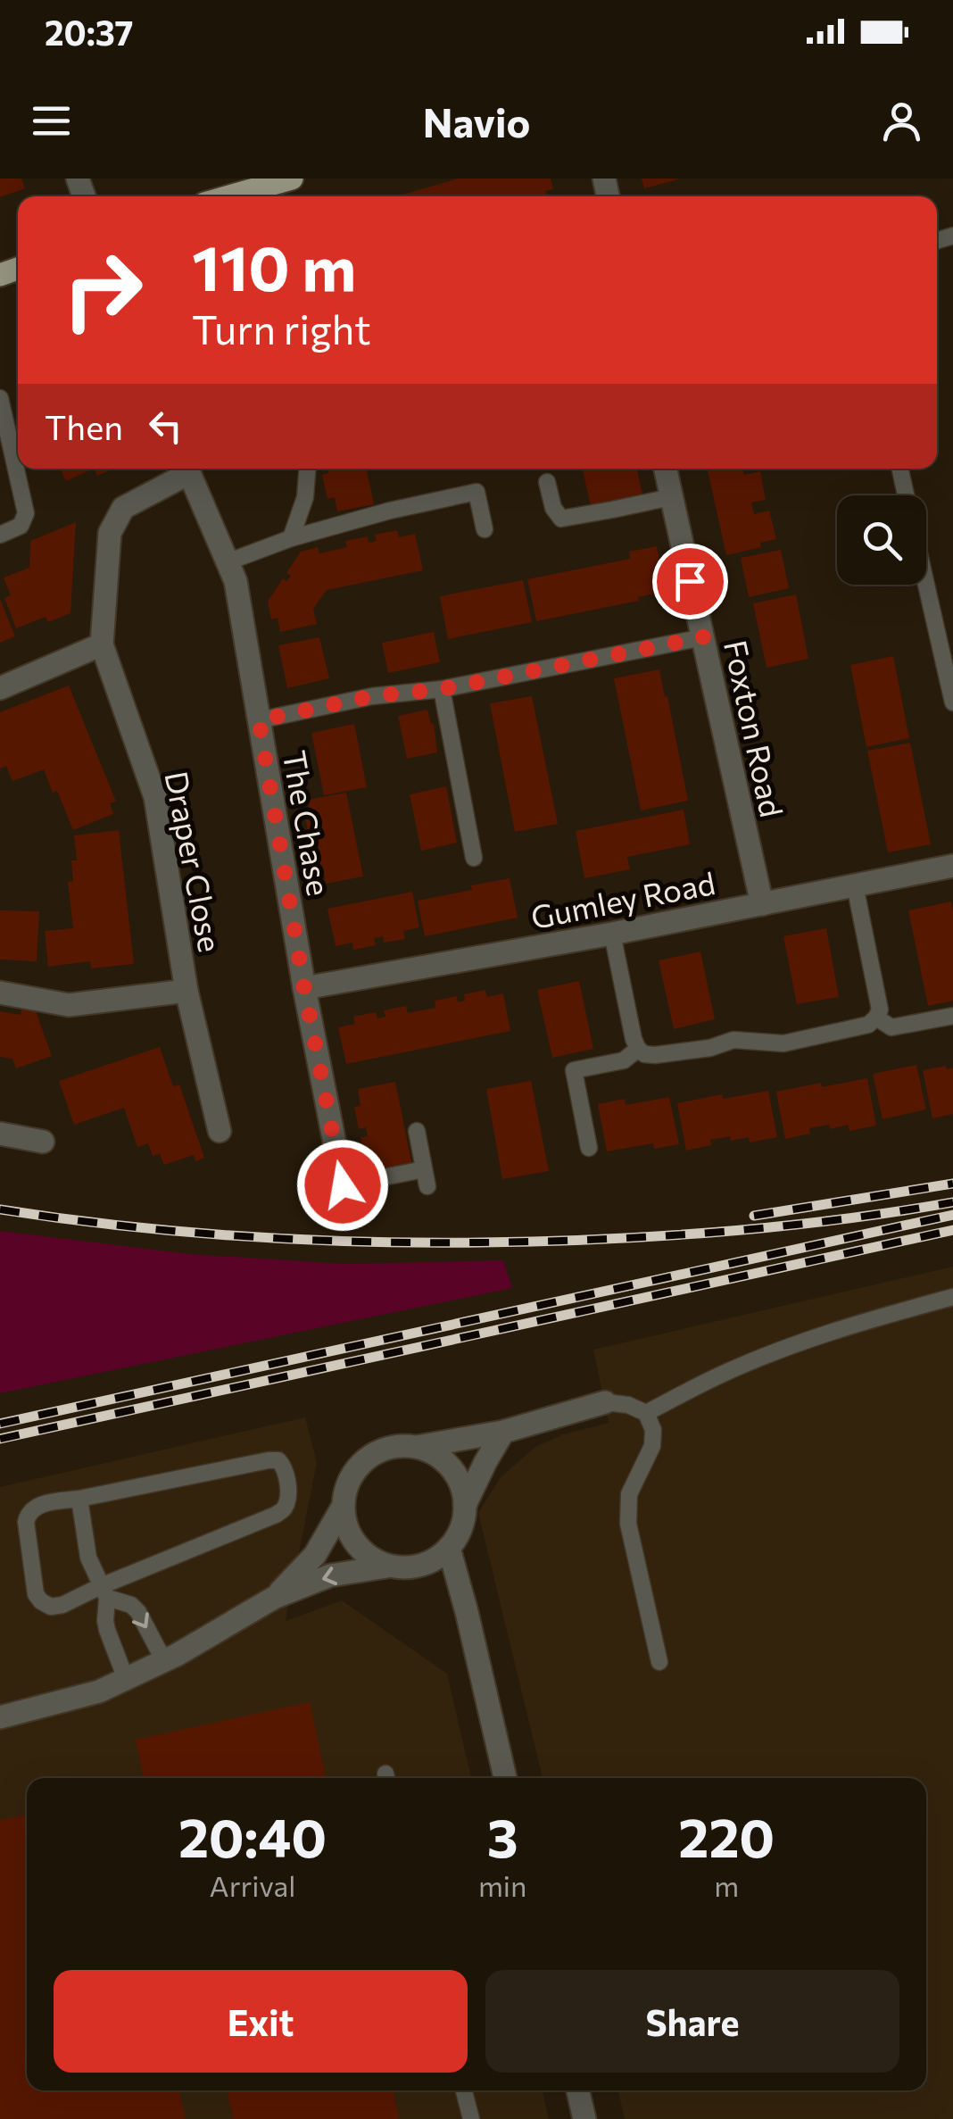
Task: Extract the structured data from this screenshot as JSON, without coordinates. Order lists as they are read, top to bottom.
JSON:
{
  "streets": {
    "street": [
      "Foxton Road",
      "The Chase",
      "Draper Close",
      "Gumley Road"
    ]
  },
  "crossings": [
    ["Foxton Road", "Gumley Road"],
    ["The Chase", "Gumley Road"]
  ],
  "page": {
    "status": "20:37",
    "header": "Navio",
    "turn": ["110 m", "Turn right"],
    "then": "Then",
    "eta": [
      "20:40",
      "Arrival",
      "3",
      "min",
      "220",
      "m"
    ],
    "buttons": ["Exit", "Share"]
  }
}
